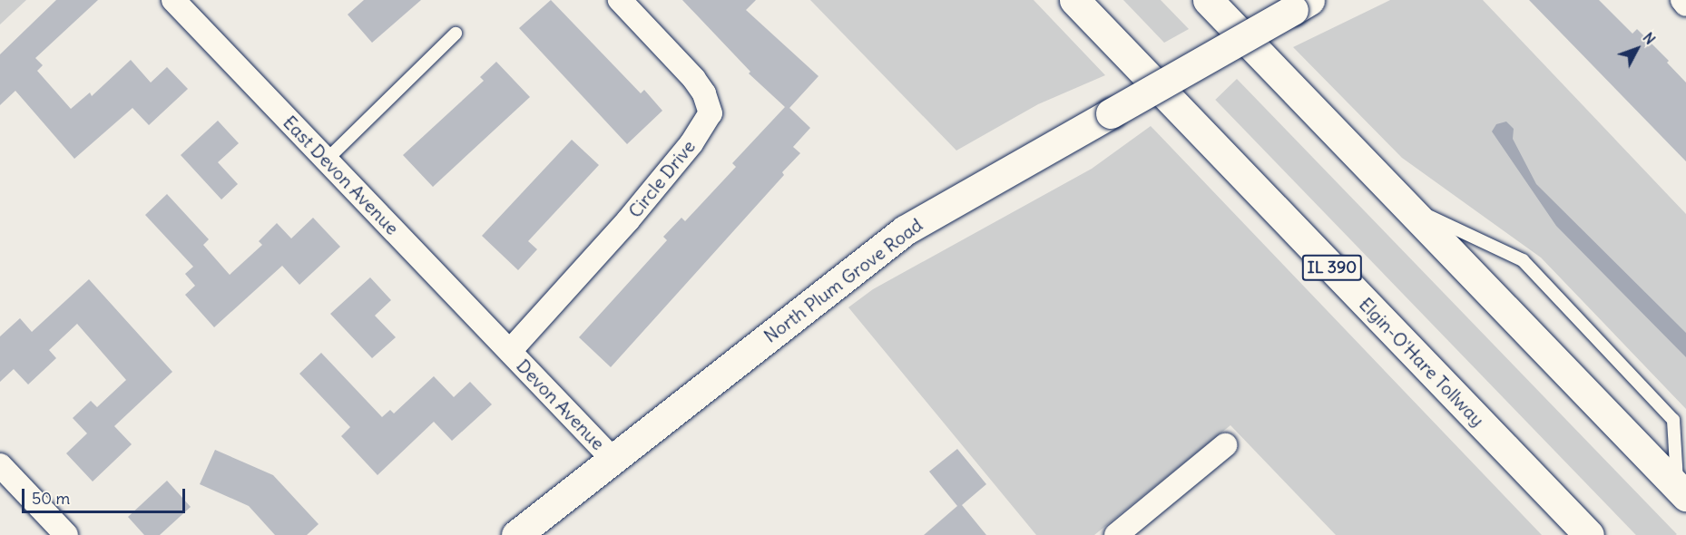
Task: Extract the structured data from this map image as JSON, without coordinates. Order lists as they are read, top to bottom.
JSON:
{
  "streets": {
    "main road": ["IL 390", "North Plum Grove Road", "Elgin-O'Hare Tollway"],
    "street": ["East Devon Avenue", "Circle Drive", "Devon Avenue"]
  },
  "crossings": [
    ["East Devon Avenue", "Circle Drive"],
    ["East Devon Avenue", "Devon Avenue"],
    ["Circle Drive", "Devon Avenue"],
    ["North Plum Grove Road", "Devon Avenue"]
  ],
  "scale_bar": "50 m",
  "north": "top right"
}
